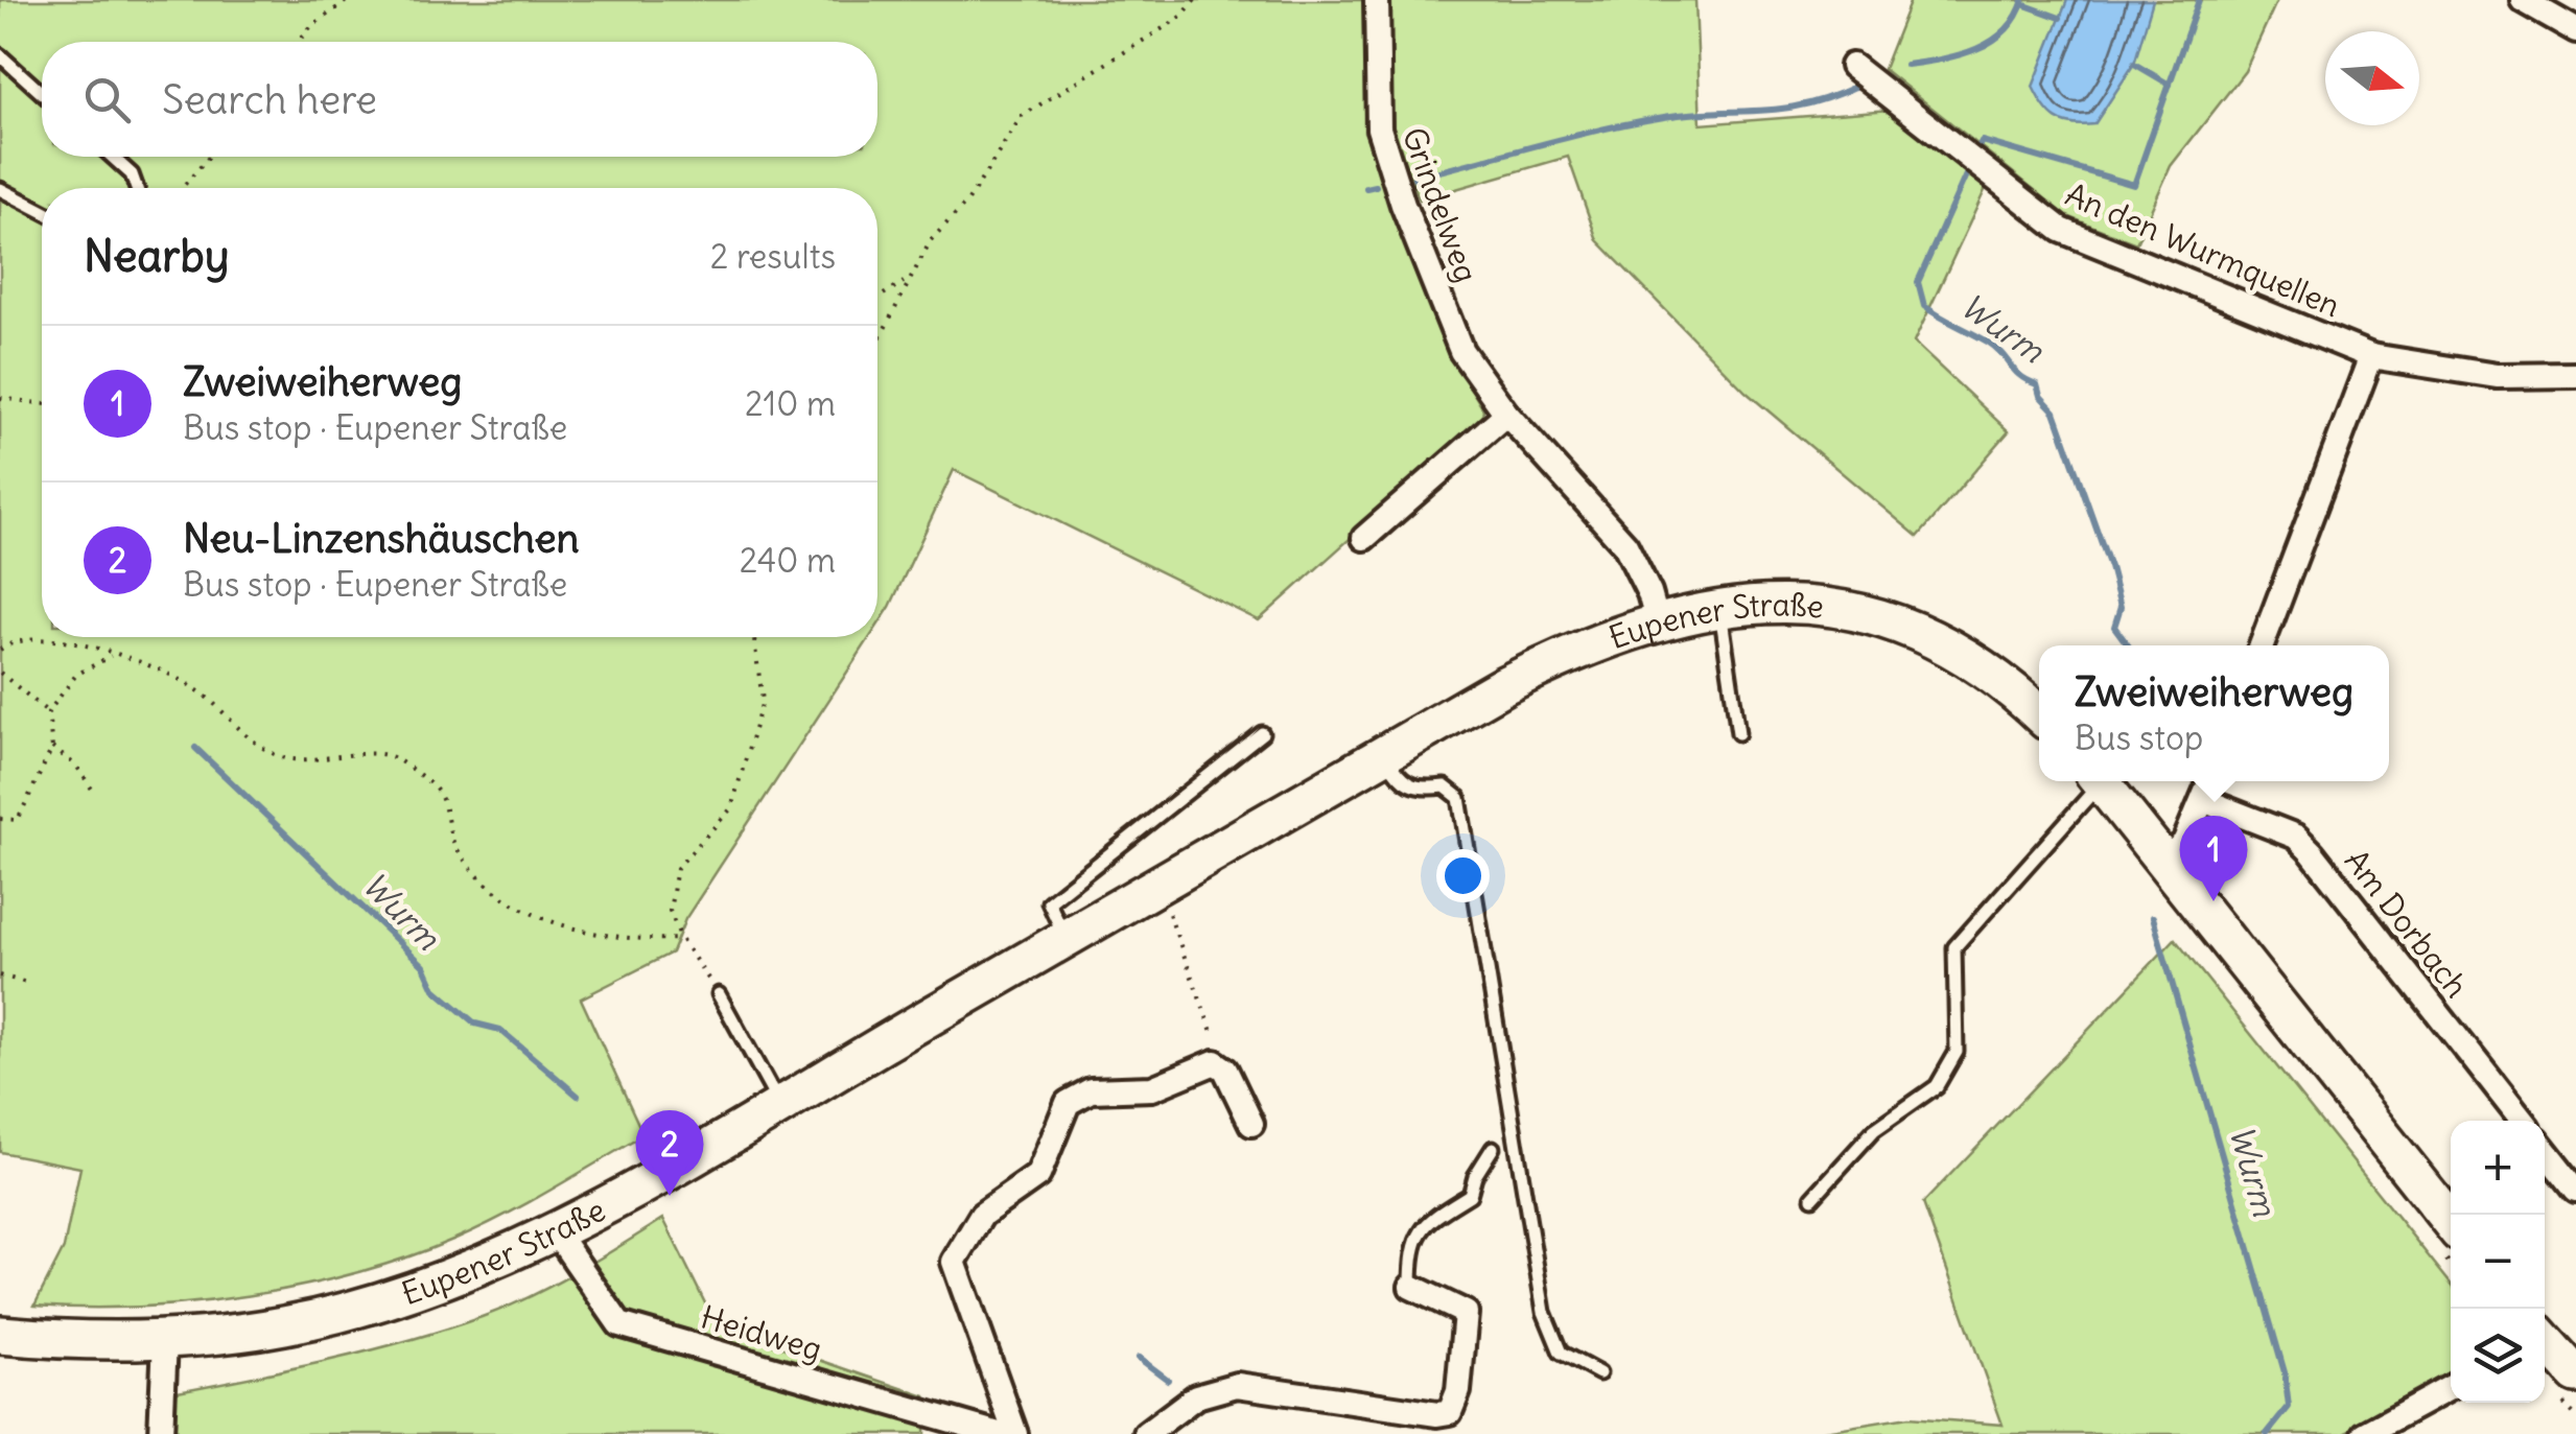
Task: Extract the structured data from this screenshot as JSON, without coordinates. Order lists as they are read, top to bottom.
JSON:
{
  "streets": {
    "main road": ["Eupener Straße"],
    "street": [
      "Grindelweg",
      "An den Wurmquellen",
      "Am Dorbach",
      "Heidweg"
    ]
  },
  "crossings": [
    ["Grindelweg", "Eupener Straße"],
    ["Eupener Straße", "Heidweg"]
  ],
  "water": ["Wurm"],
  "north": "right",
  "page": {
    "search": "Search here",
    "heading": ["Nearby", "2 results"],
    "list": [
      {
        "mark": "1",
        "name": "Zweiweiherweg",
        "note": "Bus stop · Eupener Straße",
        "value": "210 m"
      },
      {
        "mark": "2",
        "name": "Neu-Linzenshäuschen",
        "note": "Bus stop · Eupener Straße",
        "value": "240 m"
      }
    ],
    "popup": ["Zweiweiherweg", "Bus stop"],
    "pins": ["1", "2"],
    "map_buttons": ["+", "−"]
  }
}
